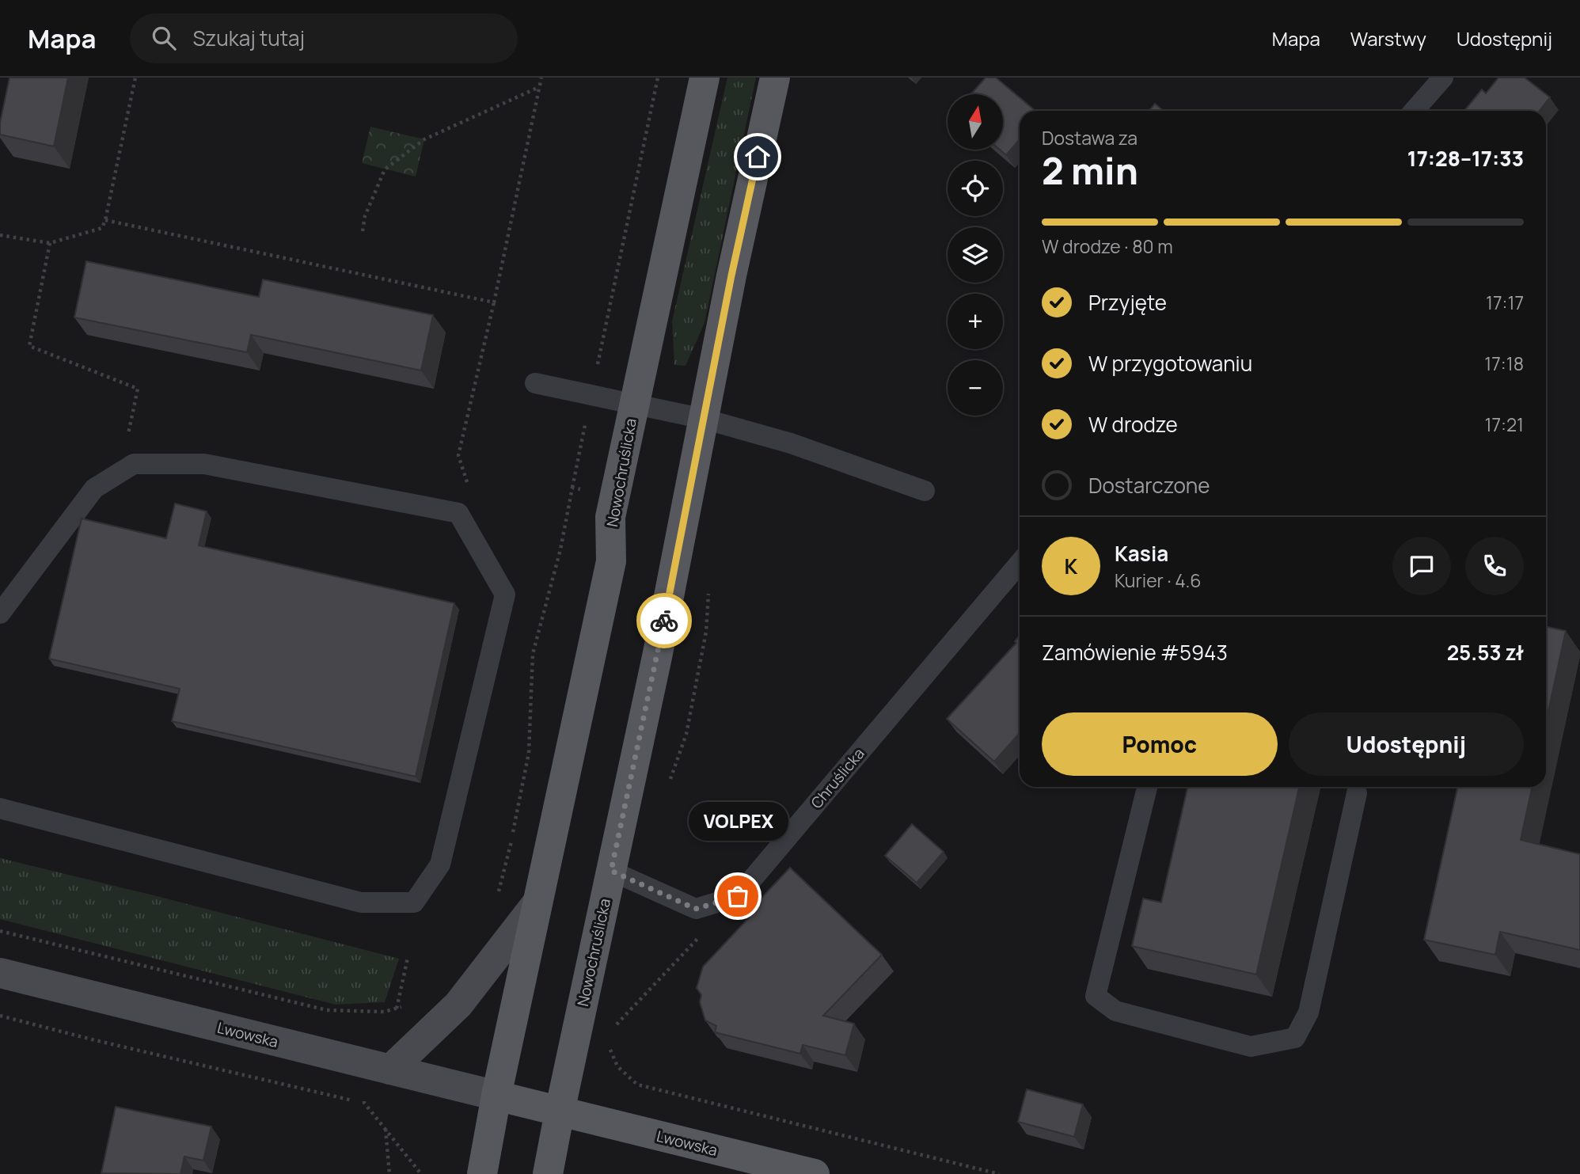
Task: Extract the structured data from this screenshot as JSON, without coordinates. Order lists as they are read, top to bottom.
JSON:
{
  "streets": {
    "main road": ["Nowochruślicka", "Lwowska"],
    "lane": ["Chruślicka"]
  },
  "crossings": [
    ["Nowochruślicka", "Chruślicka"],
    ["Nowochruślicka", "Lwowska"]
  ],
  "places": ["VOLPEX"],
  "north": "top",
  "page": {
    "header": "Mapa",
    "search": "Szukaj tutaj",
    "nav": ["Mapa", "Warstwy", "Udostępnij"],
    "map_buttons": ["+", "−"],
    "heading": ["2 min", "Dostawa za", "17:28–17:33"],
    "panel": [
      "Kasia",
      "Kurier · 4.6",
      "Zamówienie #5943",
      "25.53 zł"
    ],
    "bar": "W drodze · 80 m",
    "list": [
      ["Przyjęte", "17:17"],
      ["W przygotowaniu", "17:18"],
      ["W drodze", "17:21"],
      "Dostarczone"
    ],
    "round": "K",
    "buttons": ["Pomoc", "Udostępnij"],
    "bubble": "VOLPEX"
  }
}
